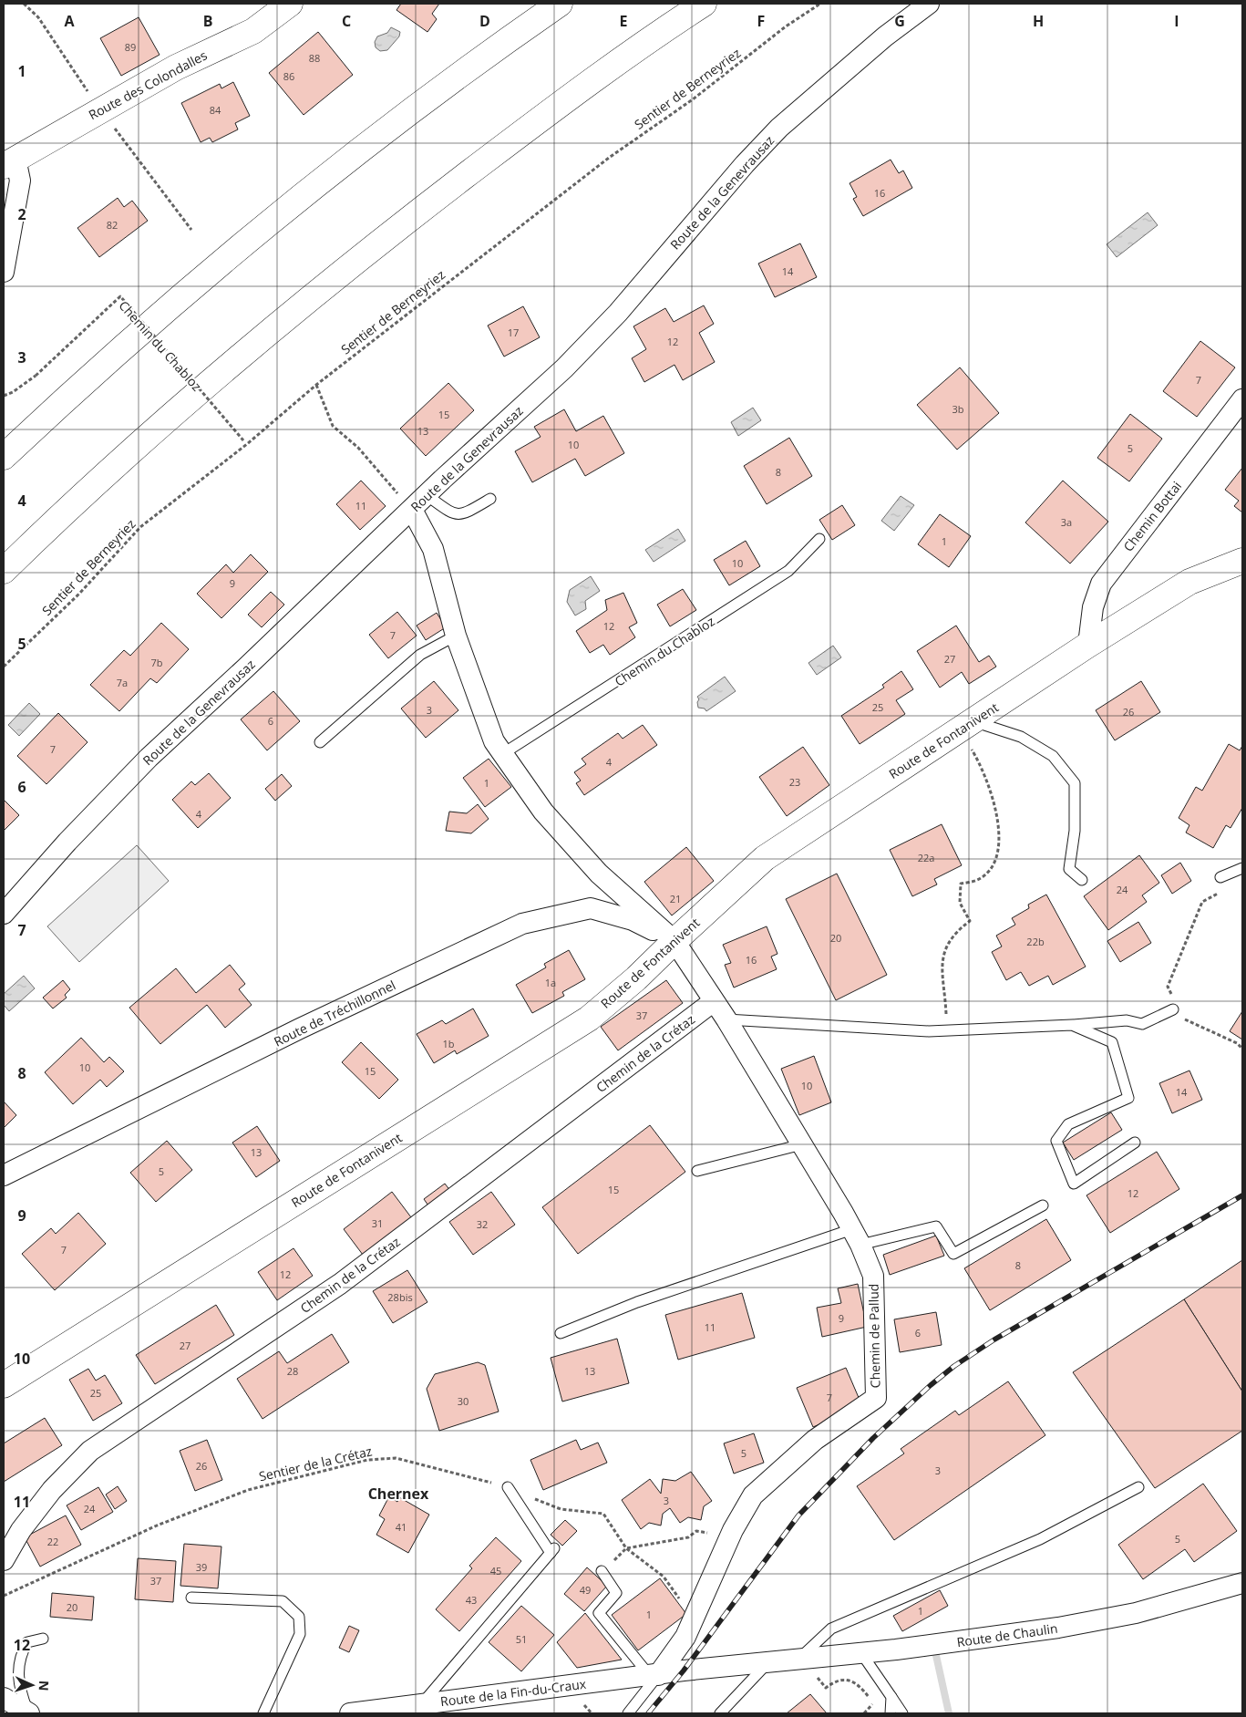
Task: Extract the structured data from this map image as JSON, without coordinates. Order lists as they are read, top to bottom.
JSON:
{
  "streets": {
    "main road": ["Route des Colondalles", "Route de Fontanivent"],
    "street": [
      "Route de la Genevrausaz",
      "Chemin Bottai",
      "Route de Tréchillonnel",
      "Chemin de la Crétaz",
      "Chemin de Pallud",
      "Route de Chaulin",
      "Route de la Fin-du-Craux"
    ],
    "lane": ["Chemin du Chabloz"],
    "path": ["Sentier de Berneyriez", "Sentier de la Crétaz"]
  },
  "crossings": [
    ["Sentier de Berneyriez", "Chemin du Chabloz"],
    ["Chemin Bottai", "Route de Fontanivent"],
    ["Route de Fontanivent", "Route de Tréchillonnel"],
    ["Route de Fontanivent", "Chemin de Pallud"],
    ["Route de Tréchillonnel", "Chemin de Pallud"],
    ["Chemin de la Crétaz", "Chemin de Pallud"],
    ["Chemin de Pallud", "Route de Chaulin"],
    ["Chemin de Pallud", "Route de la Fin-du-Craux"],
    ["Route de Chaulin", "Route de la Fin-du-Craux"]
  ],
  "districts": ["Chernex"],
  "house_numbers": [
    "89",
    "88",
    "86",
    "84",
    "16",
    "82",
    "14",
    "17",
    "12",
    "7",
    "3b",
    "15",
    "13",
    "10",
    "5",
    "8",
    "11",
    "3a",
    "1",
    "10",
    "9",
    "12",
    "7",
    "27",
    "7b",
    "7a",
    "25",
    "3",
    "26",
    "6",
    "7",
    "4",
    "23",
    "1",
    "4",
    "22a",
    "24",
    "21",
    "20",
    "22b",
    "16",
    "1a",
    "37",
    "1b",
    "10",
    "15",
    "10",
    "14",
    "13",
    "5",
    "15",
    "12",
    "31",
    "32",
    "7",
    "8",
    "12",
    "28bis",
    "9",
    "11",
    "6",
    "27",
    "28",
    "13",
    "25",
    "7",
    "30",
    "5",
    "26",
    "3",
    "3",
    "24",
    "41",
    "5",
    "22",
    "39",
    "45",
    "37",
    "49",
    "43",
    "20",
    "1",
    "1",
    "51"
  ],
  "north": "right",
  "grid": {
    "columns": [
      "A",
      "B",
      "C",
      "D",
      "E",
      "F",
      "G",
      "H",
      "I"
    ],
    "rows": [
      "1",
      "2",
      "3",
      "4",
      "5",
      "6",
      "7",
      "8",
      "9",
      "10",
      "11",
      "12"
    ]
  }
}
